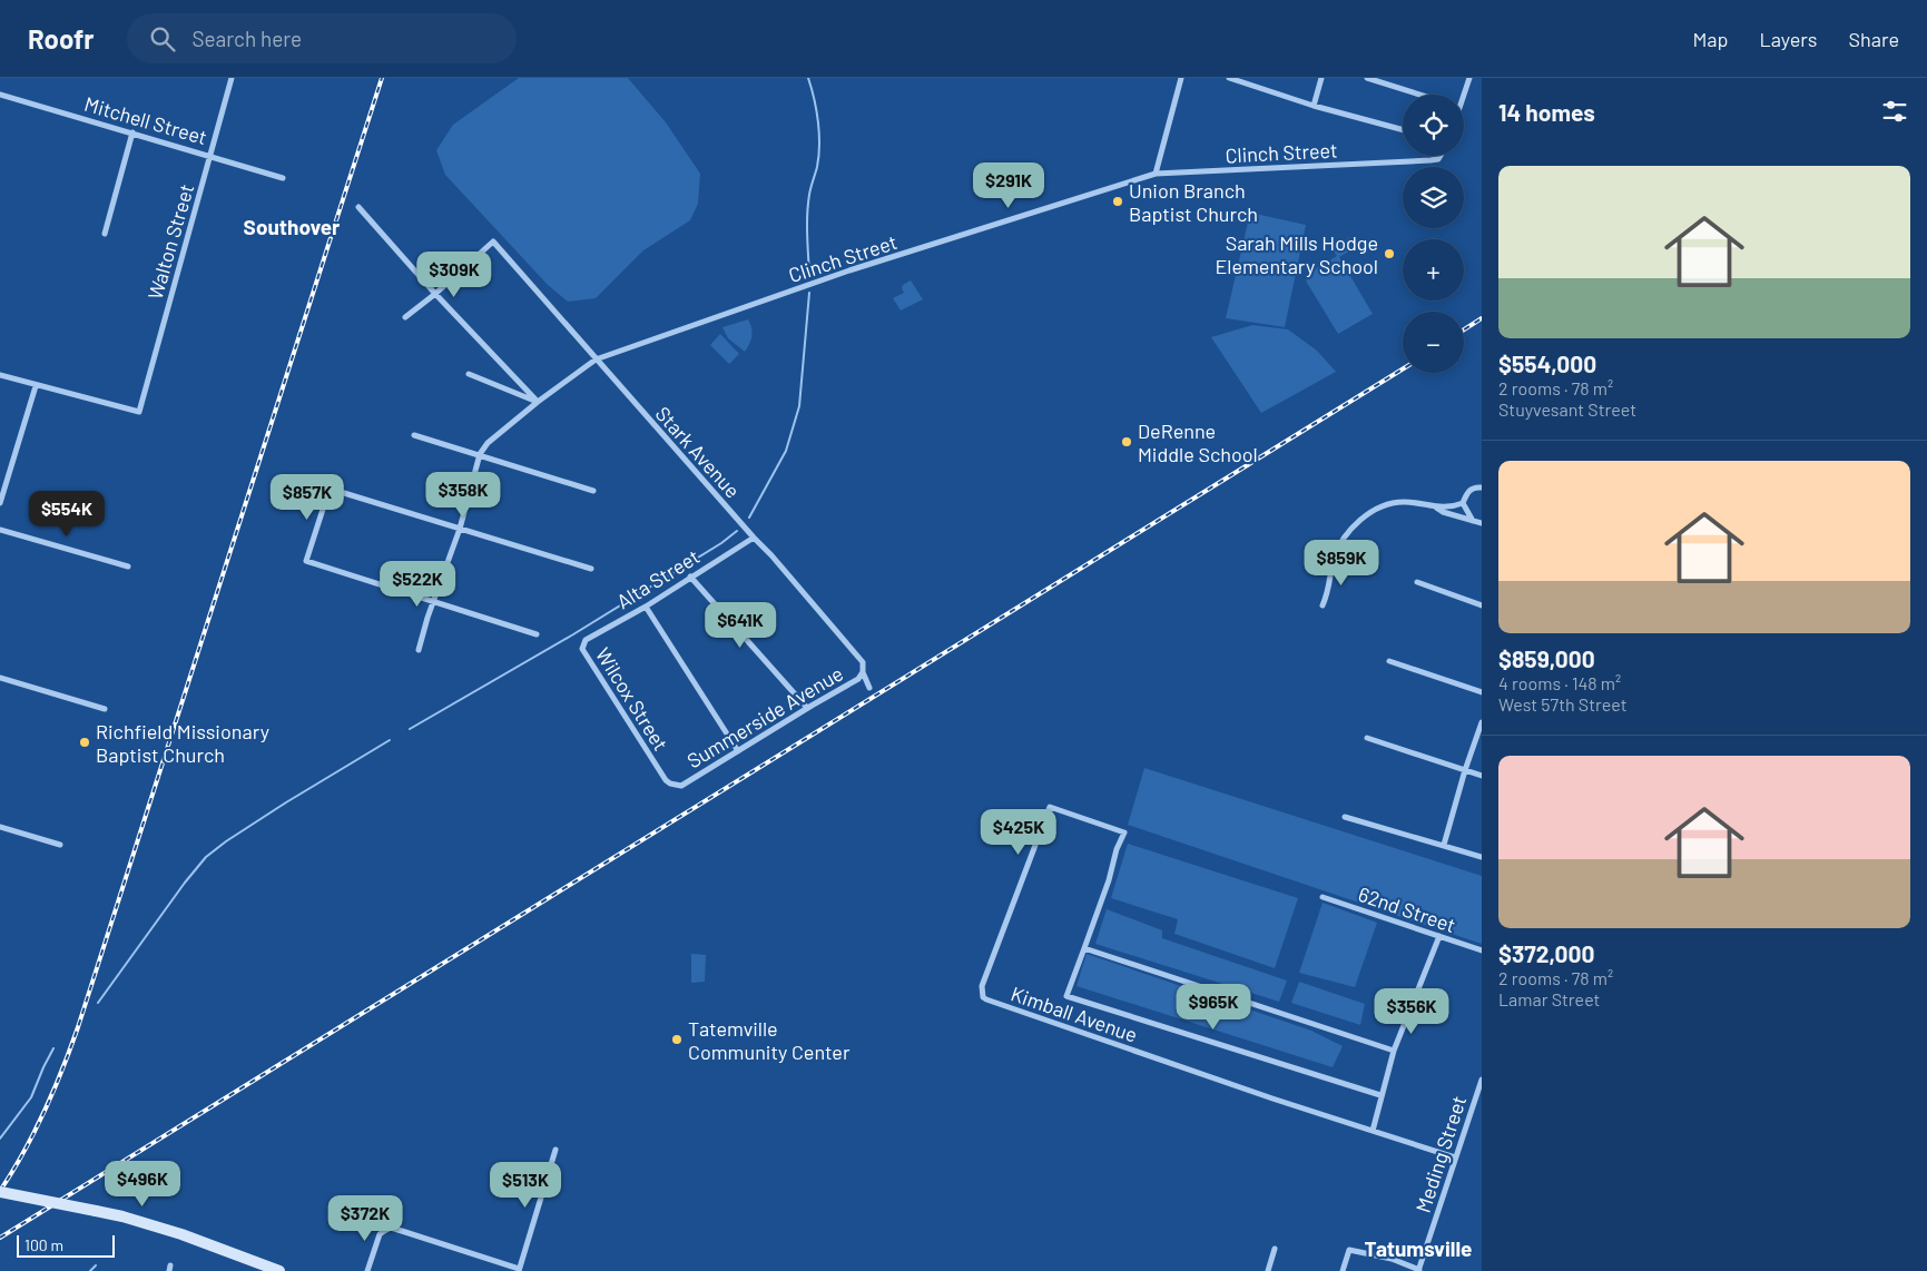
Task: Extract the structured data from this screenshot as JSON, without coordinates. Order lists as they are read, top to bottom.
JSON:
{
  "streets": {
    "street": [
      "Mitchell Street",
      "Clinch Street",
      "Walton Street",
      "Stark Avenue",
      "Alta Street",
      "Wilcox Street",
      "Summerside Avenue",
      "62nd Street",
      "Kimball Avenue",
      "Meding Street"
    ]
  },
  "crossings": [
    ["Mitchell Street", "Walton Street"],
    ["Clinch Street", "Stark Avenue"],
    ["Stark Avenue", "Alta Street"],
    ["Stark Avenue", "Summerside Avenue"],
    ["Alta Street", "Wilcox Street"],
    ["Wilcox Street", "Summerside Avenue"],
    ["Kimball Avenue", "Meding Street"]
  ],
  "districts": ["Southover", "Tatumsville"],
  "places": [
    "Union Branch Baptist Church",
    "Sarah Mills Hodge Elementary School",
    "DeRenne Middle School",
    "Richfield Missionary Baptist Church",
    "Tatemville Community Center"
  ],
  "scale_bar": "100 m",
  "page": {
    "header": "Roofr",
    "search": "Search here",
    "nav": ["Map", "Layers", "Share"],
    "heading": "14 homes",
    "map_buttons": ["+", "−"],
    "list": [
      {
        "name": "$554,000",
        "note": "2 rooms · 78 m² · Stuyvesant Street"
      },
      {
        "name": "$859,000",
        "note": "4 rooms · 148 m² · West 57th Street"
      },
      {
        "name": "$372,000",
        "note": "2 rooms · 78 m² · Lamar Street"
      }
    ],
    "price": [
      "$291K",
      "$309K",
      "$358K",
      "$857K",
      "$554K",
      "$859K",
      "$522K",
      "$641K",
      "$425K",
      "$965K",
      "$356K",
      "$496K",
      "$513K",
      "$372K"
    ],
    "scale": "100 m"
  }
}
